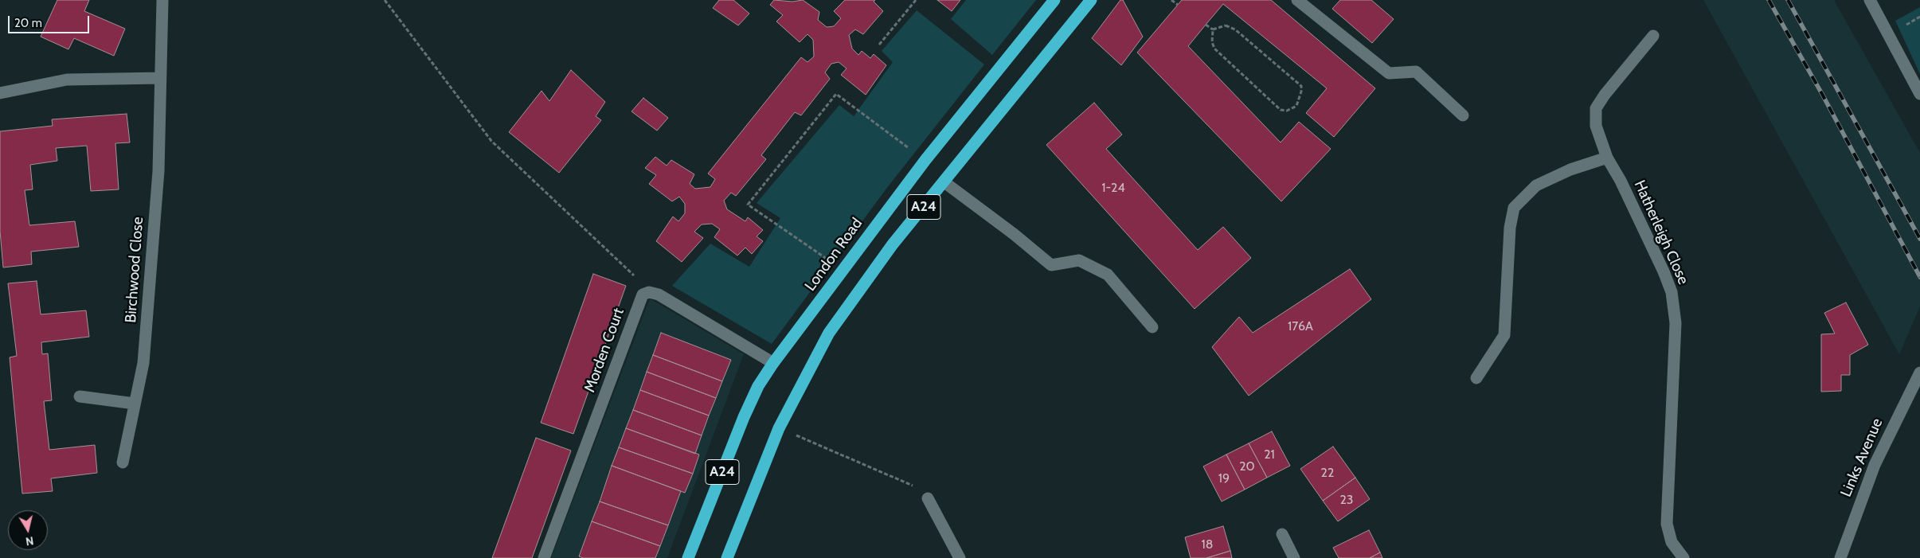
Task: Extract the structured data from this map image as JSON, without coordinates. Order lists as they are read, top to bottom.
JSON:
{
  "streets": {
    "highway": ["A24", "London Road"],
    "street": [
      "Hatherleigh Close",
      "Birchwood Close",
      "Morden Court",
      "Links Avenue"
    ]
  },
  "crossings": [
    ["London Road", "Morden Court"]
  ],
  "house_numbers": [
    "1-24",
    "176A",
    "21",
    "20",
    "22",
    "19",
    "23",
    "18"
  ],
  "scale_bar": "20 m",
  "north": "bottom"
}
